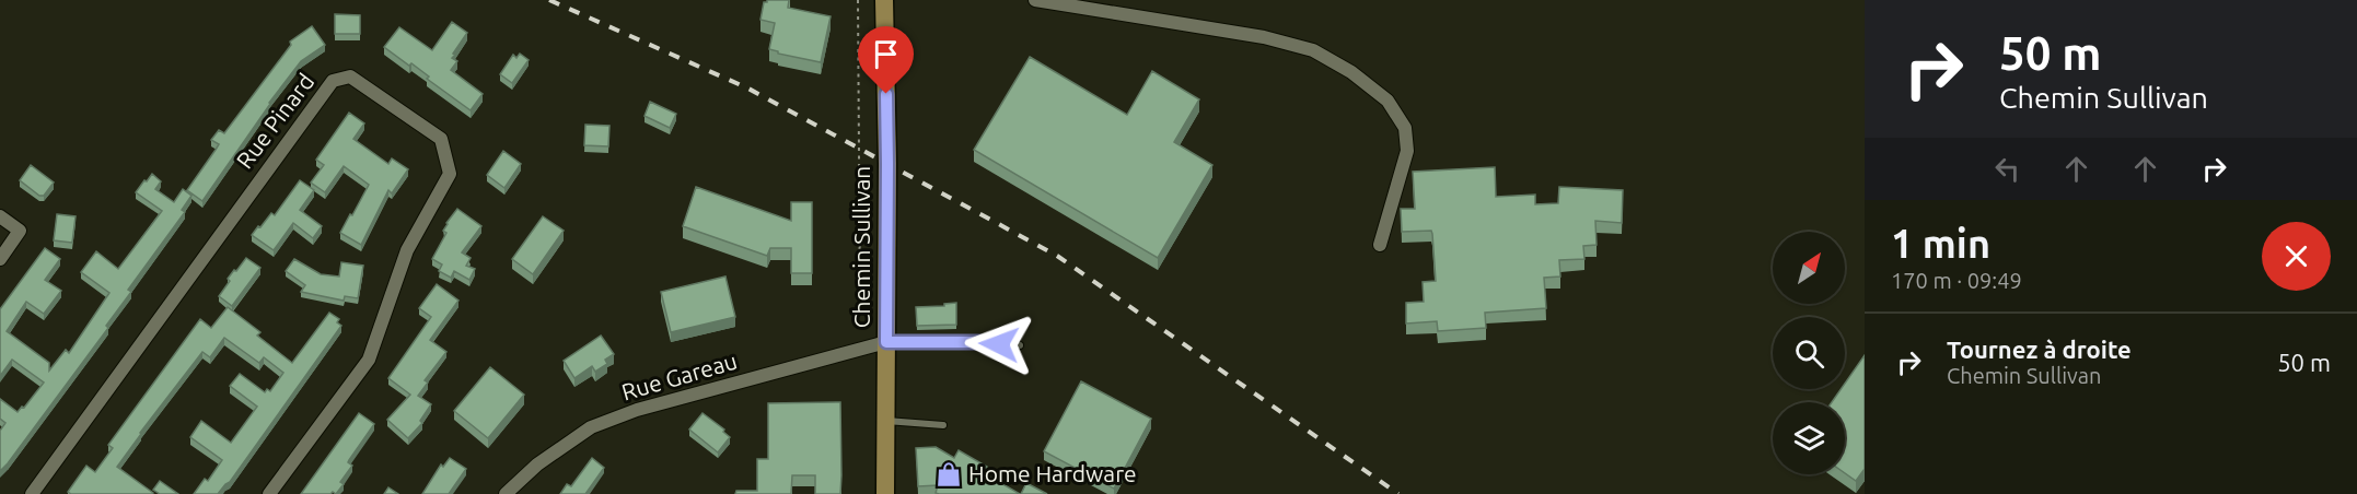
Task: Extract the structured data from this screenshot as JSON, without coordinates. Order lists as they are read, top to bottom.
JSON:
{
  "streets": {
    "main road": ["Chemin Sullivan"],
    "street": ["Rue Pinard", "Rue Gareau"]
  },
  "crossings": [
    ["Chemin Sullivan", "Rue Gareau"]
  ],
  "places": {
    "shop": ["Home Hardware"]
  },
  "north": "top right",
  "page": {
    "turn": ["50 m", "Chemin Sullivan"],
    "heading": ["1 min", "170 m · 09:49"],
    "list": [
      {
        "name": "Tournez à droite",
        "note": "Chemin Sullivan",
        "value": "50 m"
      }
    ]
  }
}
